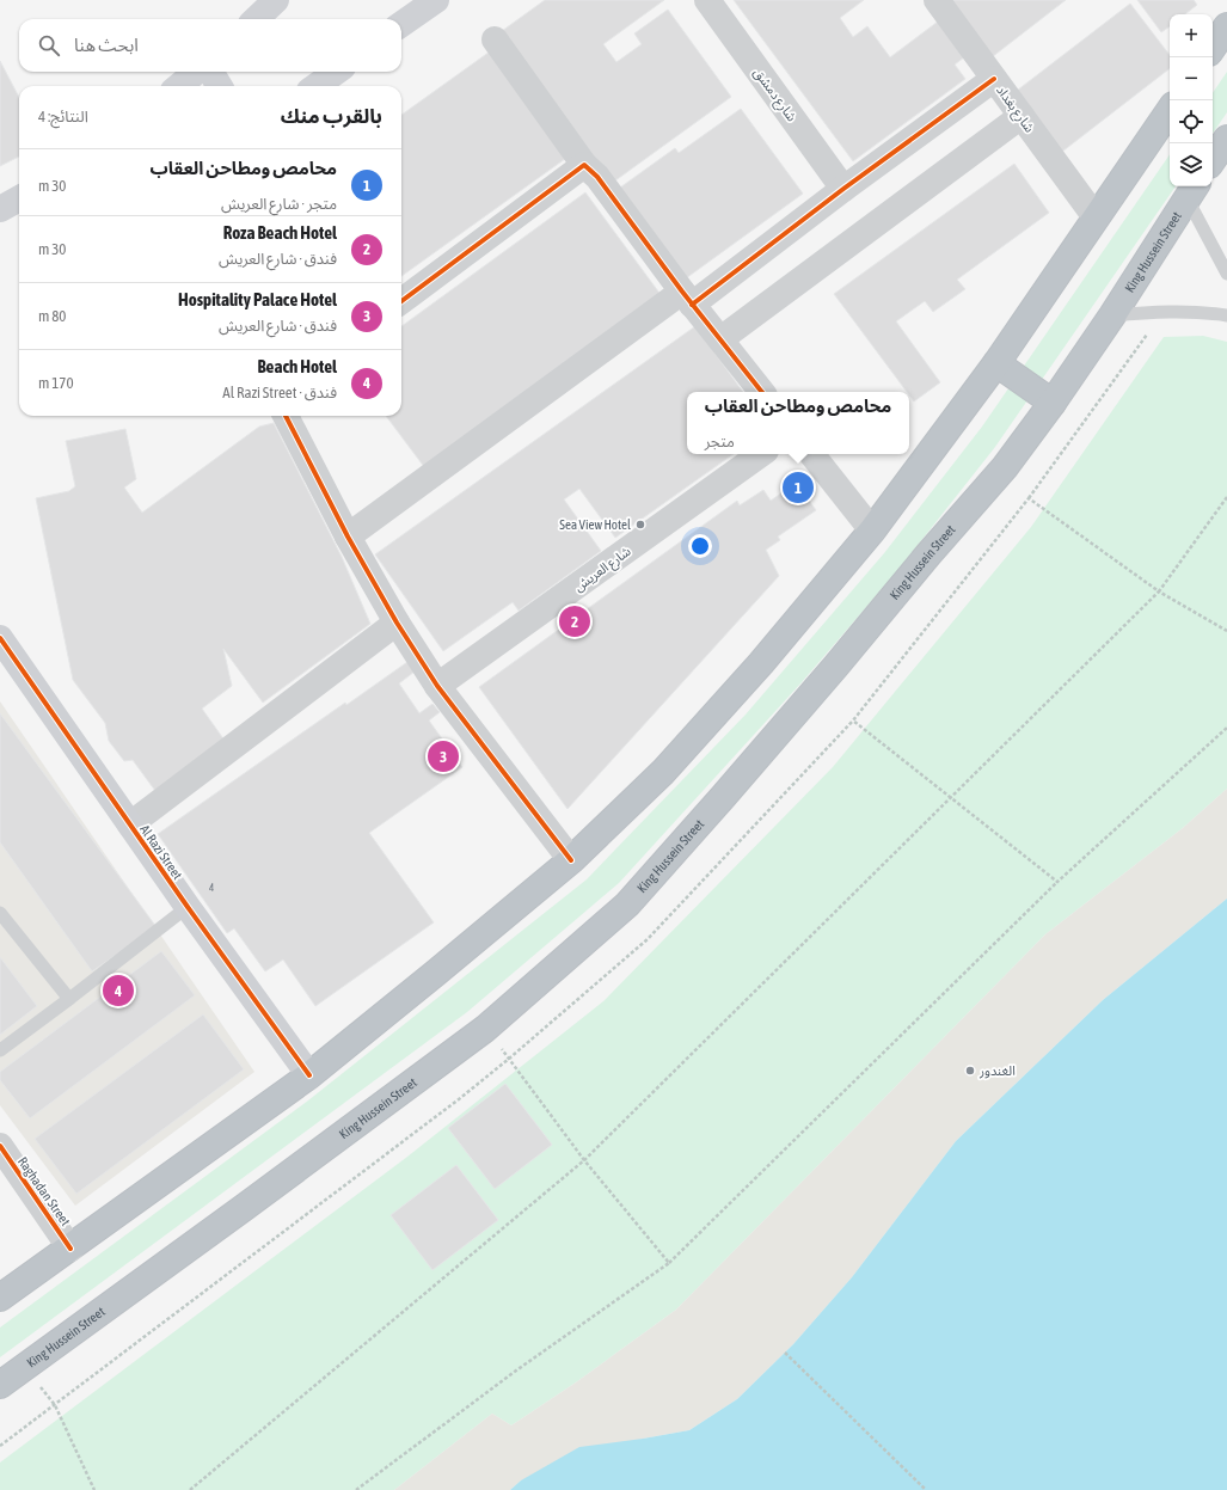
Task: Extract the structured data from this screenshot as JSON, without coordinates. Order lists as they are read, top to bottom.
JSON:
{
  "streets": {
    "highway": ["King Hussein Street"],
    "street": [
      "شارع دمشق",
      "شارع بغداد",
      "شارع العريش",
      "Al Razi Street",
      "Raghadan Street"
    ]
  },
  "places": ["Sea View Hotel", "الغندور"],
  "house_numbers": ["4"],
  "page": {
    "map_buttons": ["+", "−"],
    "search": "ابحث هنا",
    "heading": ["بالقرب منك", "النتائج: 4"],
    "list": [
      {
        "mark": "1",
        "name": "محامص ومطاحن العقاب",
        "note": "متجر · شارع العريش",
        "value": "30 m"
      },
      {
        "mark": "2",
        "name": "Roza Beach Hotel",
        "note": "فندق · شارع العريش",
        "value": "30 m"
      },
      {
        "mark": "3",
        "name": "Hospitality Palace Hotel",
        "note": "فندق · شارع العريش",
        "value": "80 m"
      },
      {
        "mark": "4",
        "name": "Beach Hotel",
        "note": "فندق · Al Razi Street",
        "value": "170 m"
      }
    ],
    "popup": ["محامص ومطاحن العقاب", "متجر"],
    "pins": [
      "1",
      "2",
      "3",
      "4"
    ]
  }
}
